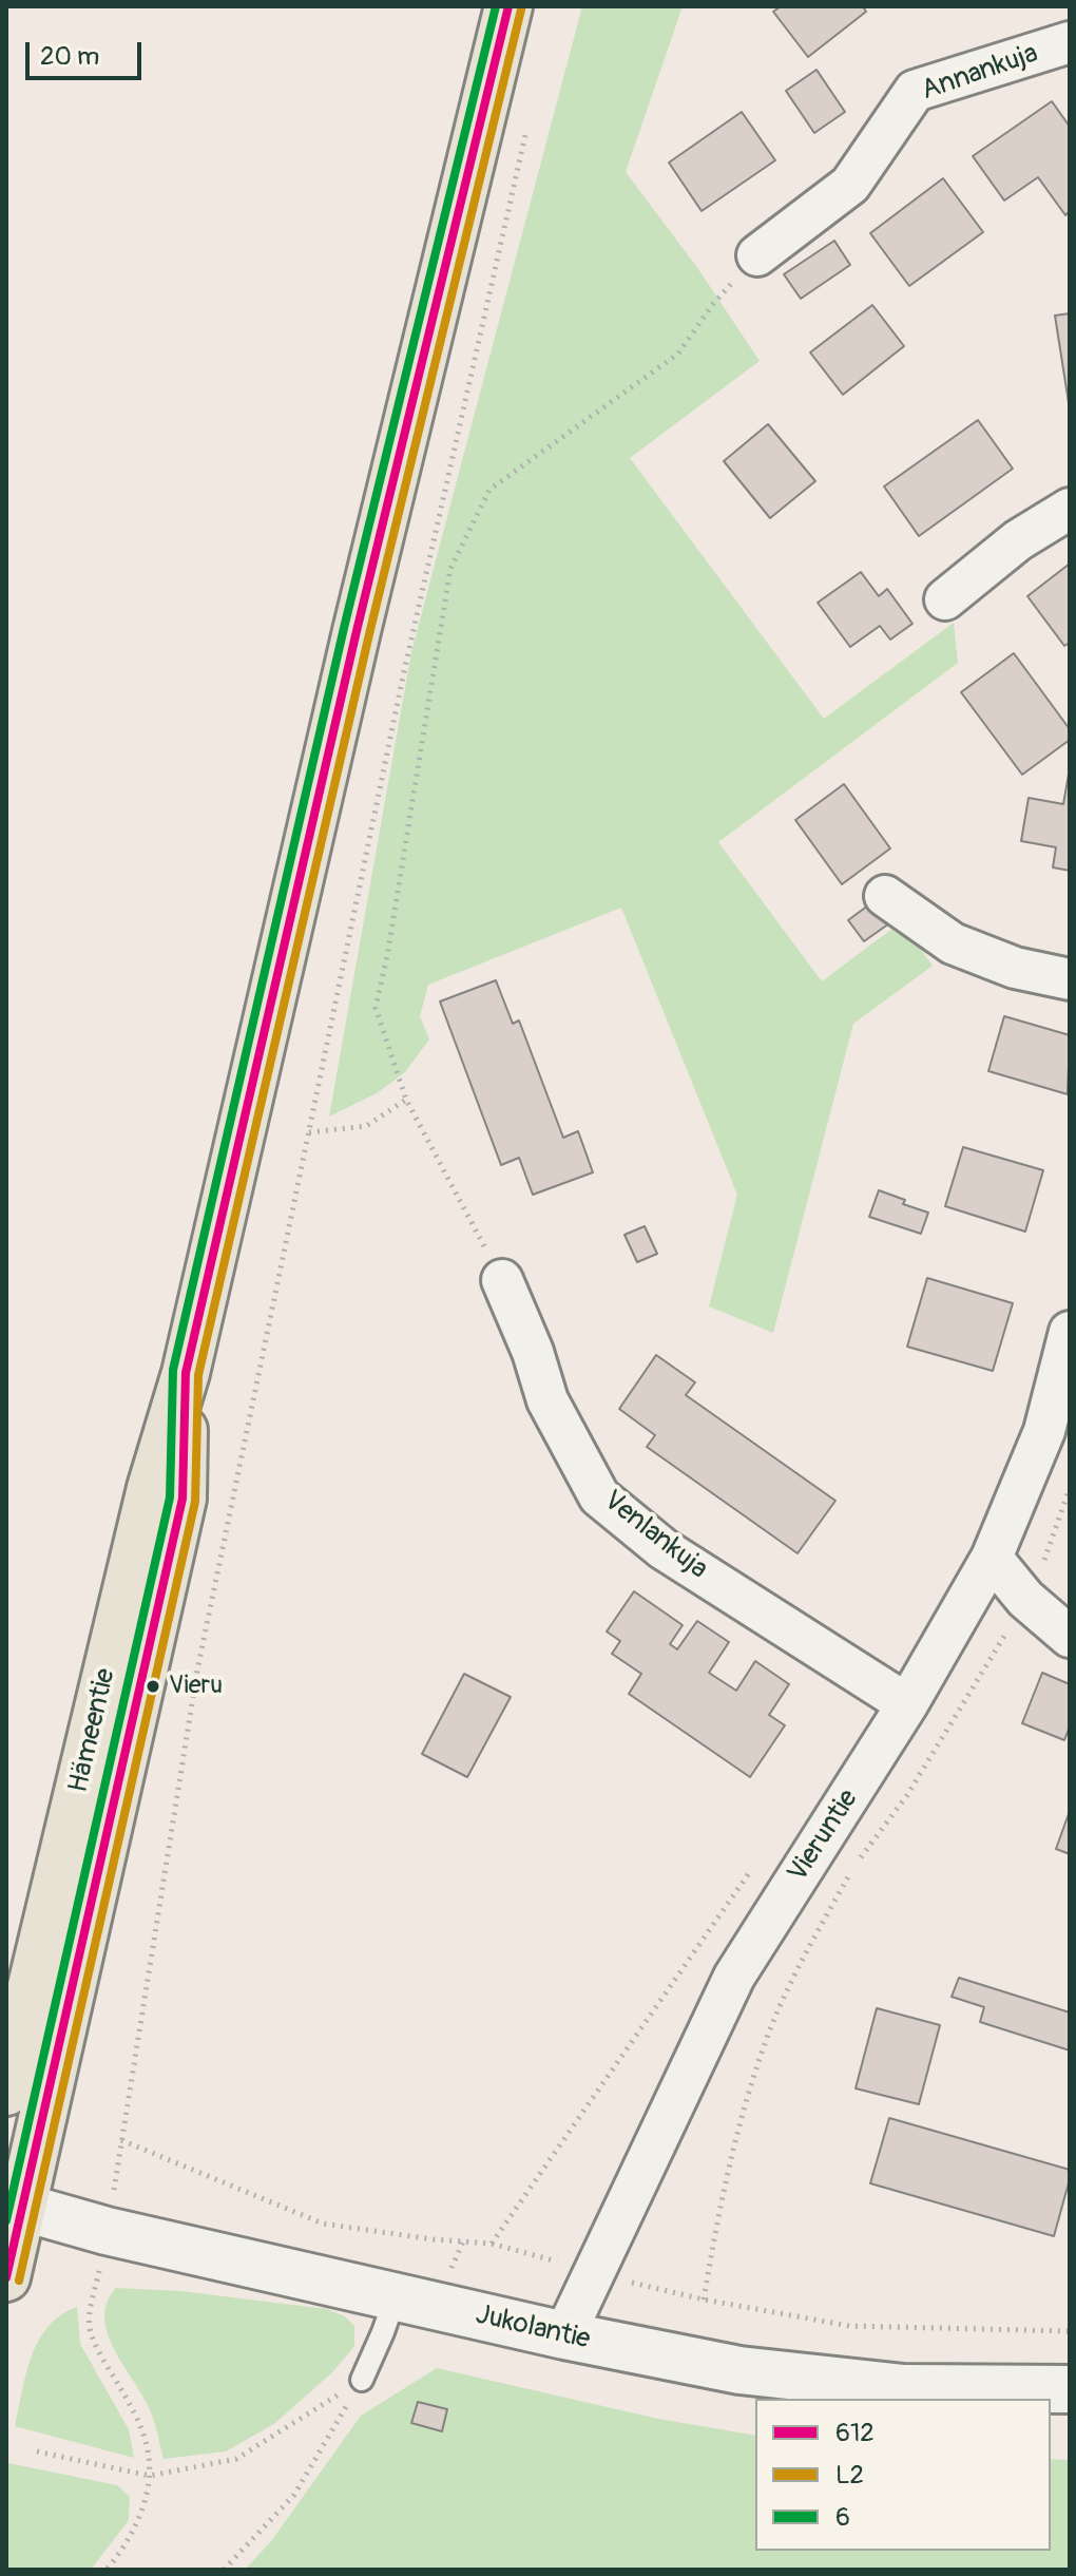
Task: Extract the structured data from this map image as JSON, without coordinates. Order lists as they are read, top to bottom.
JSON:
{
  "streets": {
    "highway": ["Hämeentie"],
    "street": [
      "Annankuja",
      "Venlankuja",
      "Vieruntie",
      "Jukolantie"
    ]
  },
  "crossings": [
    ["Venlankuja", "Vieruntie"],
    ["Hämeentie", "Jukolantie"],
    ["Vieruntie", "Jukolantie"]
  ],
  "places": ["Vieru"],
  "lines": ["transit line 612", "transit line 6", "transit line L2"],
  "legend": ["612", "L2", "6"],
  "scale_bar": "20 m"
}
